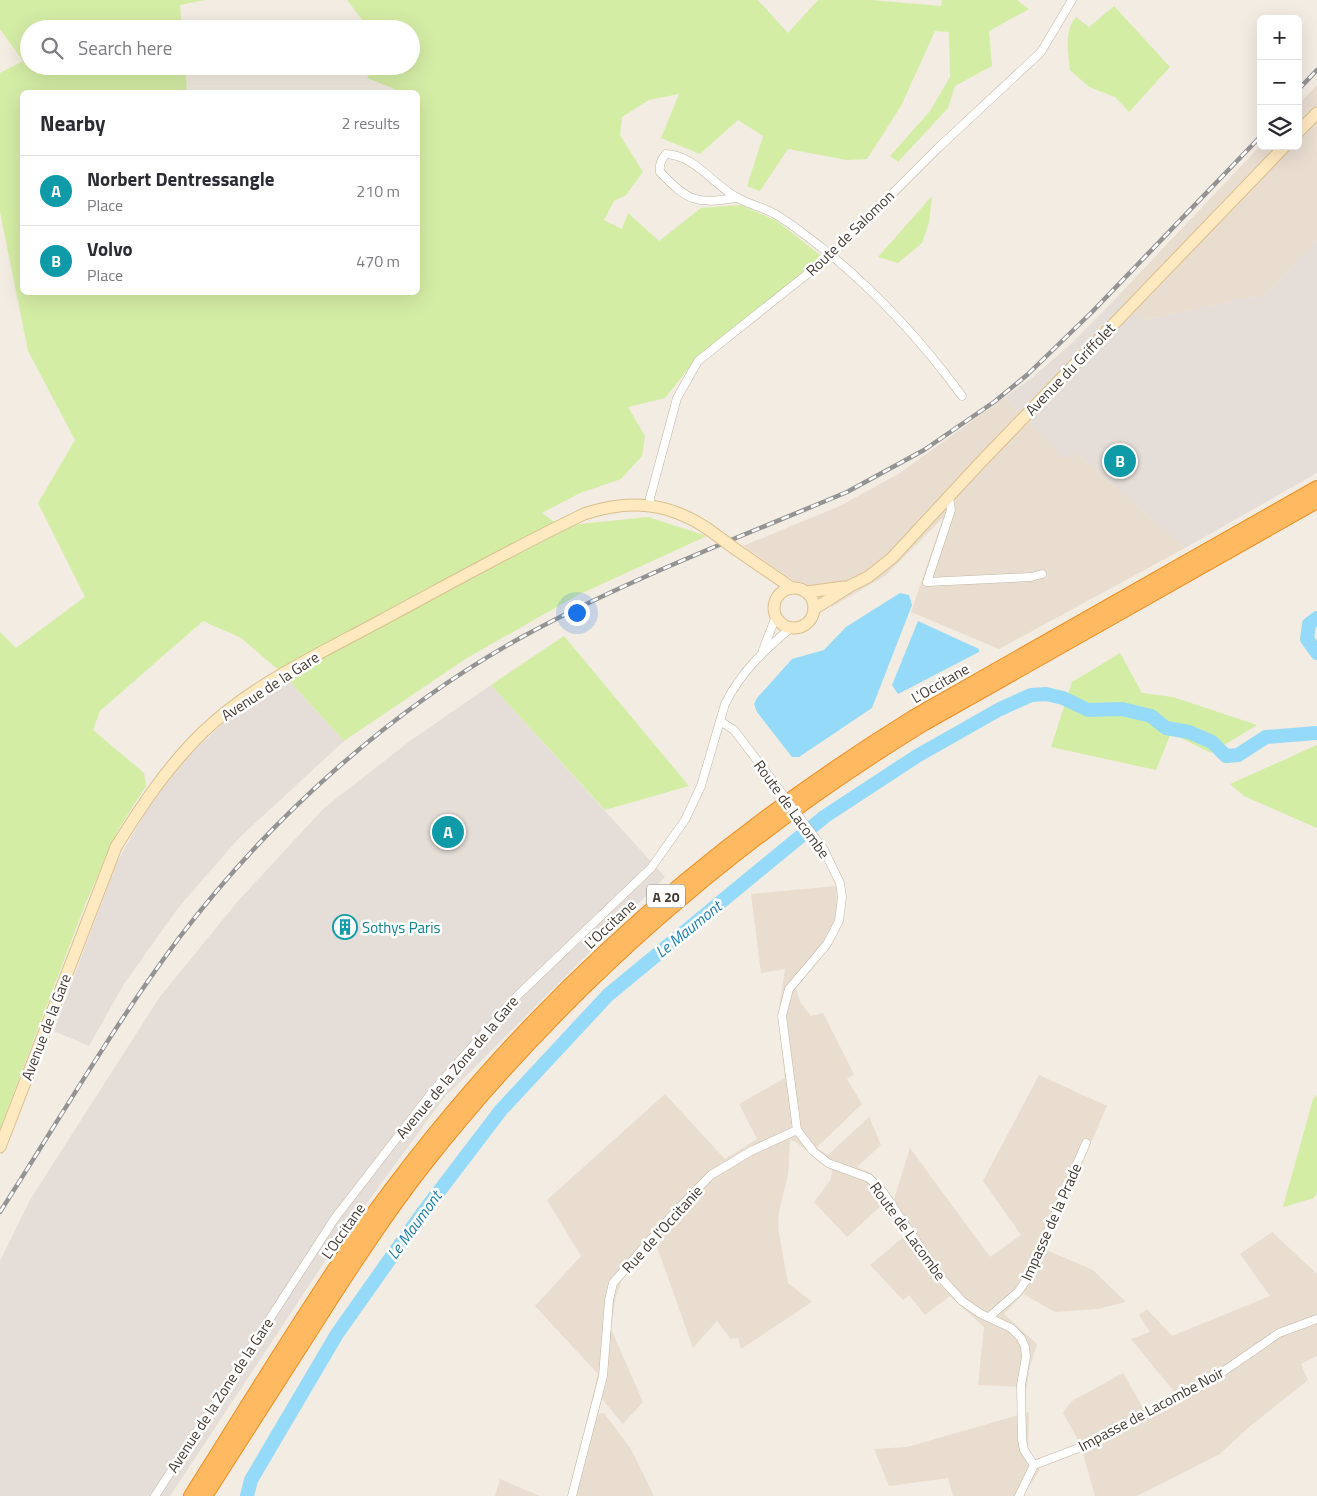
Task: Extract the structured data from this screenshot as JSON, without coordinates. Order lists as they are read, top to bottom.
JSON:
{
  "streets": {
    "highway": ["L'Occitane", "A 20"],
    "street": [
      "Route de Salomon",
      "Avenue du Griffolet",
      "Avenue de la Gare",
      "Route de Lacombe",
      "Avenue de la Zone de la Gare",
      "Impasse de la Prade",
      "Rue de l'Occitanie",
      "Impasse de Lacombe Noir"
    ]
  },
  "crossings": [
    ["Route de Salomon", "Avenue de la Gare"],
    ["Avenue du Griffolet", "Avenue de la Zone de la Gare"],
    ["Route de Lacombe", "Avenue de la Zone de la Gare"],
    ["Route de Lacombe", "Impasse de la Prade"],
    ["Route de Lacombe", "Rue de l'Occitanie"],
    ["Route de Lacombe", "Impasse de Lacombe Noir"]
  ],
  "water": ["Le Maumont"],
  "places": {
    "building": ["Sothys Paris"]
  },
  "page": {
    "map_buttons": ["+", "−"],
    "search": "Search here",
    "heading": ["Nearby", "2 results"],
    "list": [
      {
        "mark": "A",
        "name": "Norbert Dentressangle",
        "note": "Place",
        "value": "210 m"
      },
      {
        "mark": "B",
        "name": "Volvo",
        "note": "Place",
        "value": "470 m"
      }
    ],
    "pins": ["B", "A"]
  }
}
